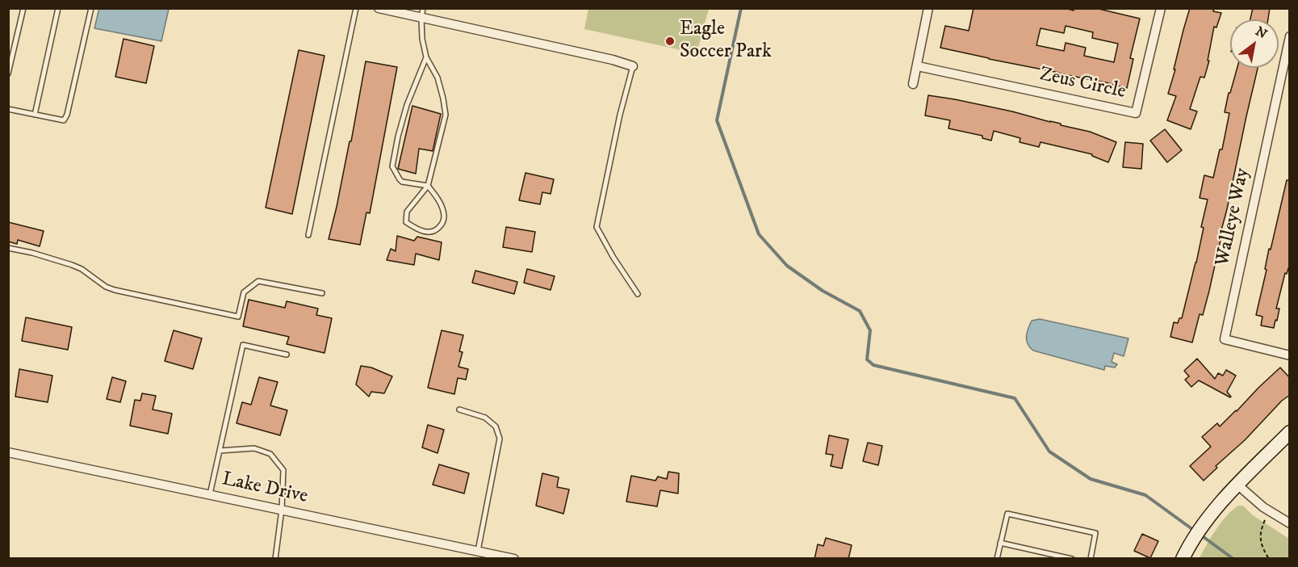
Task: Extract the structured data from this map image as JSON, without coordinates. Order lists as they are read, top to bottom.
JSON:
{
  "streets": {
    "street": ["Zeus Circle", "Walleye Way", "Lake Drive"]
  },
  "places": ["Eagle Soccer Park"],
  "north": "top right"
}
